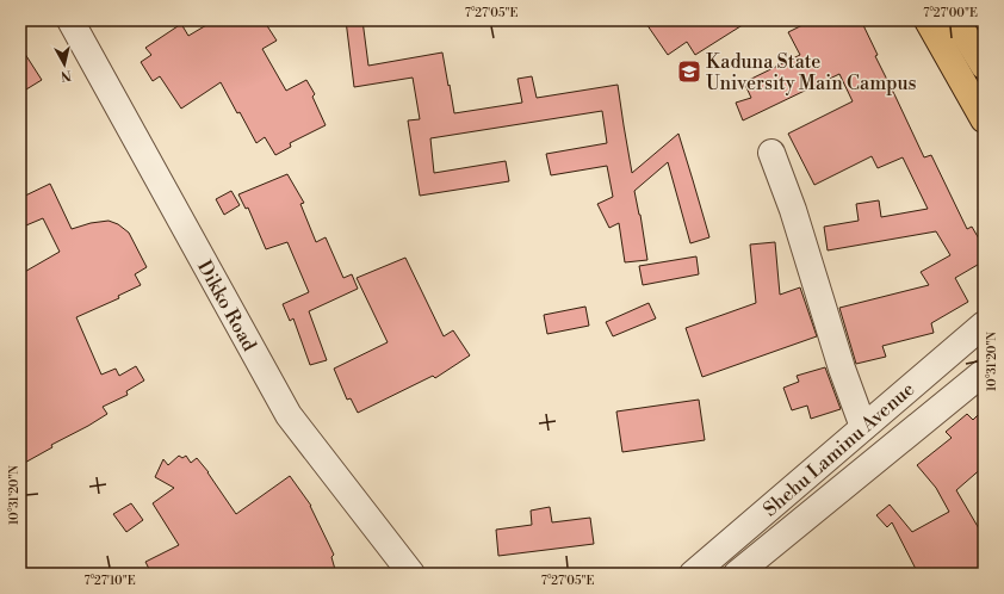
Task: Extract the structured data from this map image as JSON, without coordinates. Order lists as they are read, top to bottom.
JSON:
{
  "streets": {
    "street": ["Dikko Road", "Shehu Laminu Avenue"]
  },
  "places": {
    "school or university": ["Kaduna State University Main Campus"]
  },
  "north": "bottom",
  "coordinates": [
    "7°27'05\"E",
    "7°27'00\"E",
    "10°31'20\"N",
    "7°27'10\"E"
  ]
}
